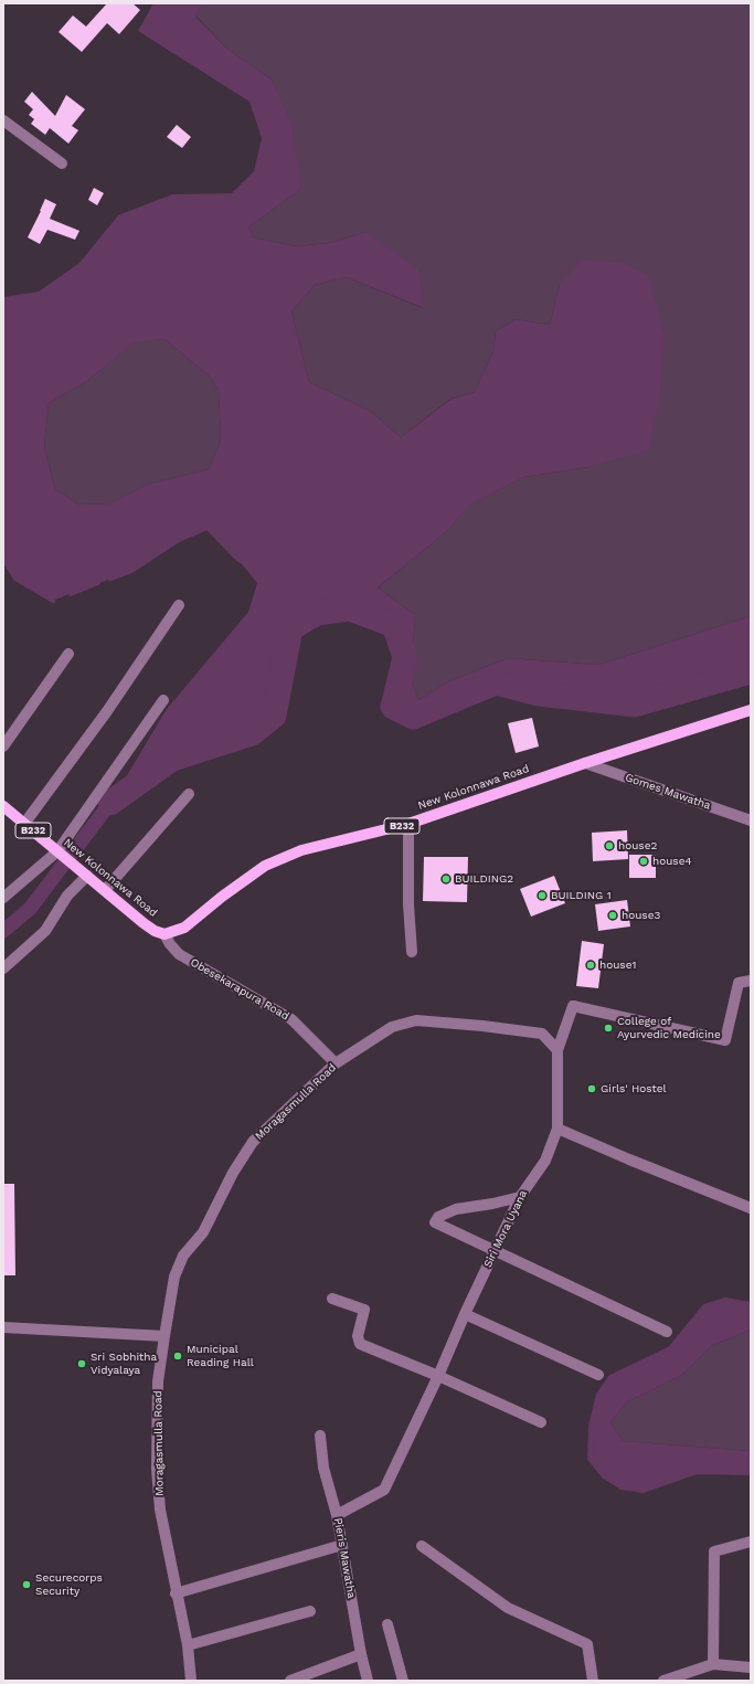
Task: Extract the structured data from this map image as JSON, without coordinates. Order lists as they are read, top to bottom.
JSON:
{
  "streets": {
    "main road": ["New Kolonnawa Road", "B232"],
    "street": [
      "Gomes Mawatha",
      "Obesekarapura Road",
      "Moragasmulla Road",
      "Siri Mora Uyana",
      "Pieris Mawatha"
    ]
  },
  "crossings": [
    ["New Kolonnawa Road", "Gomes Mawatha"],
    ["New Kolonnawa Road", "Obesekarapura Road"],
    ["Obesekarapura Road", "Moragasmulla Road"],
    ["Moragasmulla Road", "Siri Mora Uyana"],
    ["Siri Mora Uyana", "Pieris Mawatha"]
  ],
  "places": [
    "house2",
    "house4",
    "BUILDING2",
    "BUILDING 1",
    "house3",
    "house1",
    "College of Ayurvedic Medicine",
    "Girls' Hostel",
    "Municipal Reading Hall",
    "Sri Sobhitha Vidyalaya",
    "Securecorps Security"
  ]
}
